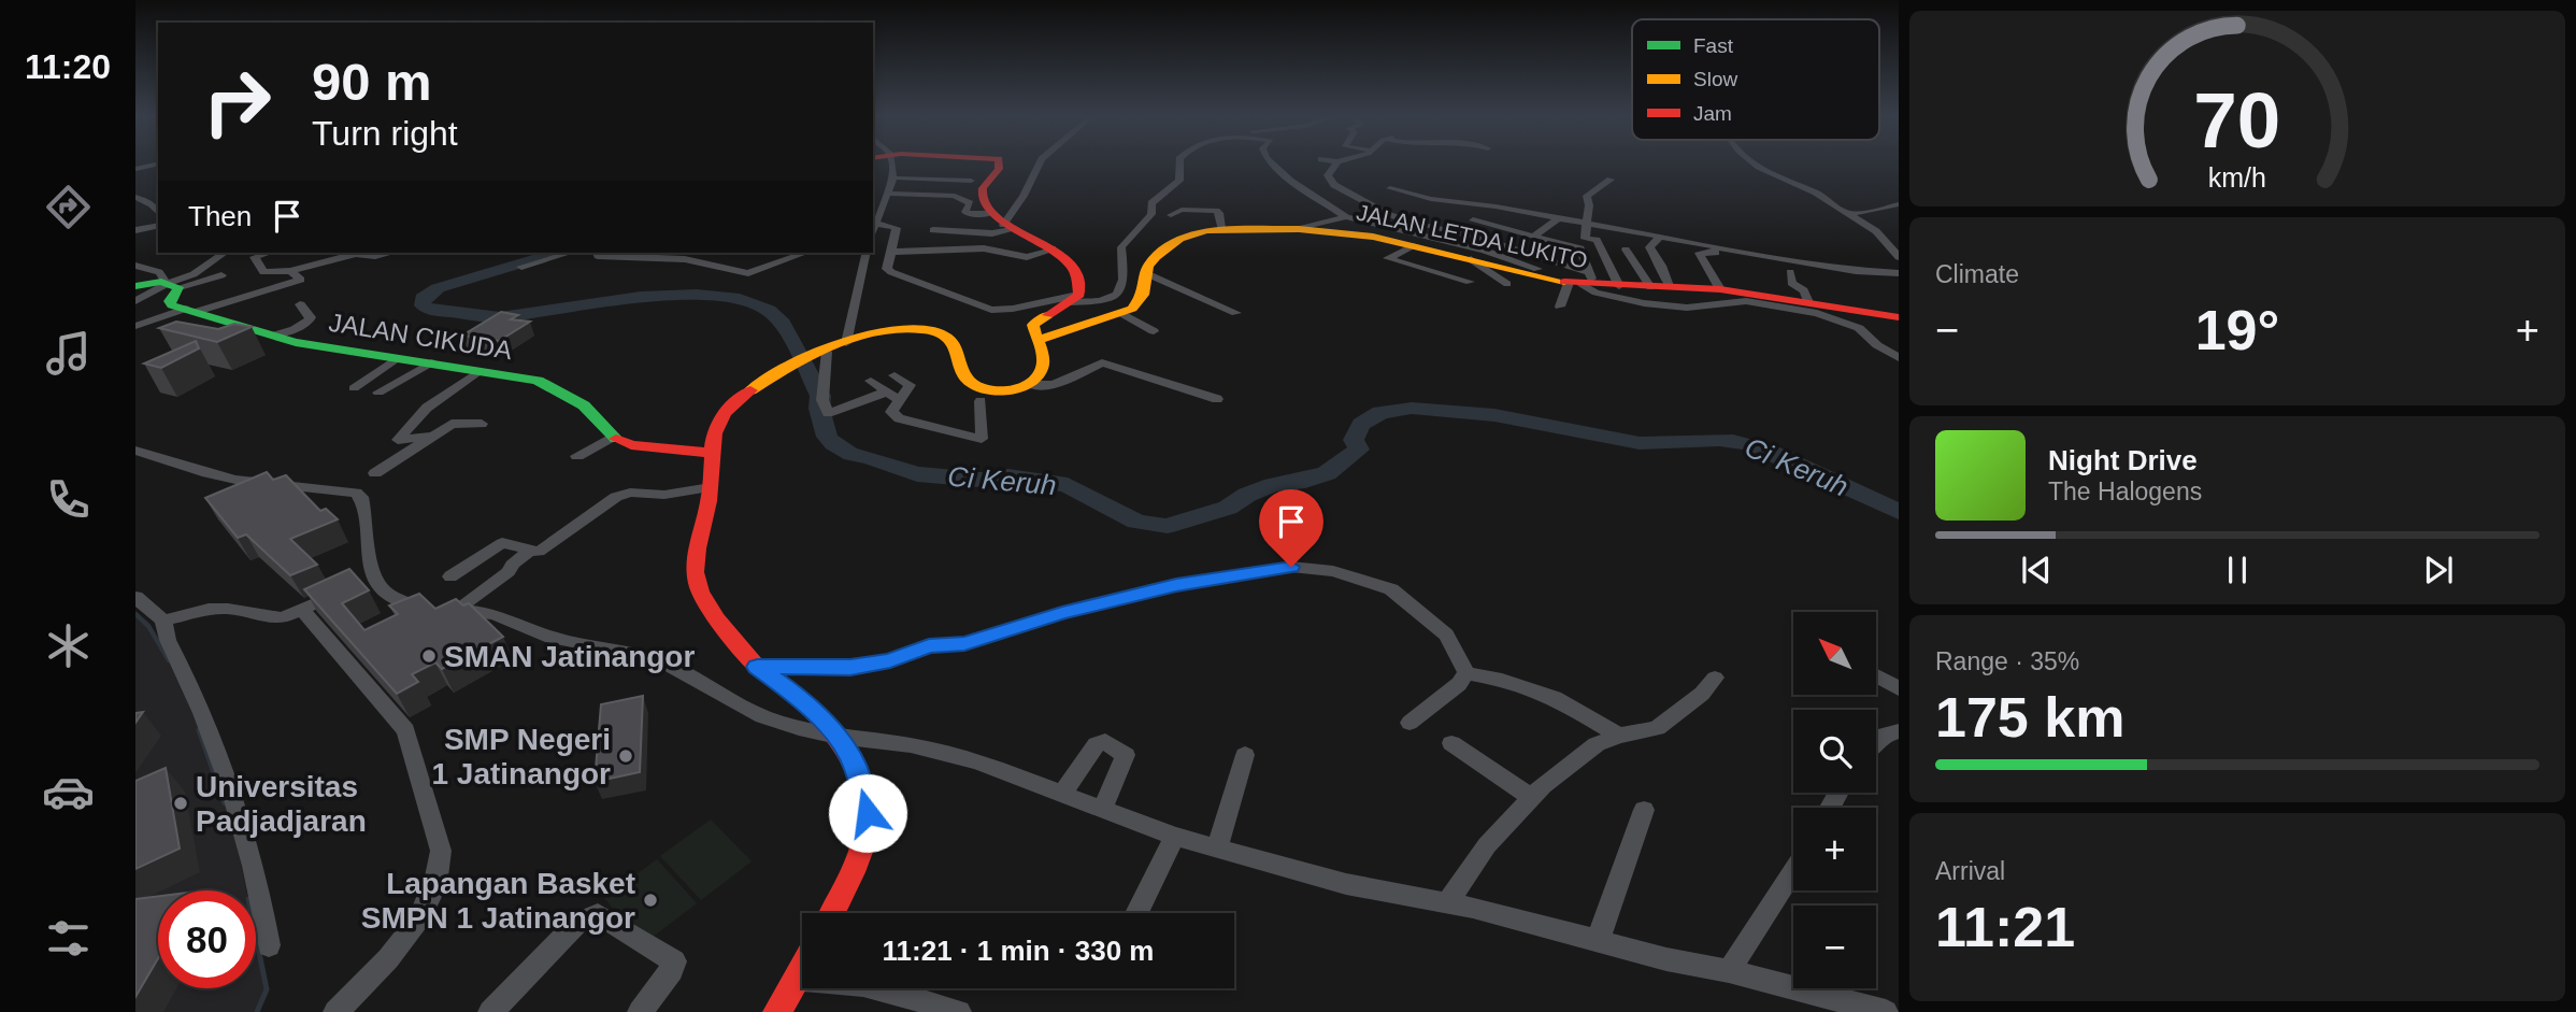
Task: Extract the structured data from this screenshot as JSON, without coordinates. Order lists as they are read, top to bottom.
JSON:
{
  "streets": {
    "main road": ["JALAN LETDA LUKITO", "JALAN CIKUDA"]
  },
  "water": ["Ci Keruh"],
  "places": [
    "SMAN Jatinangor",
    "SMP Negeri 1 Jatinangor",
    "Universitas Padjadjaran",
    "Lapangan Basket SMPN 1 Jatinangor"
  ],
  "legend": ["Fast", "Slow", "Jam"],
  "north": "top left",
  "page": {
    "tabs": "11:20",
    "turn": ["90 m", "Turn right"],
    "then": "Then",
    "tile": [
      "Climate",
      ["Range · 35%", "175 km"],
      ["Arrival", "11:21"]
    ],
    "heat": ["−", "19°", "+"],
    "song": ["Night Drive", "The Halogens"],
    "map_buttons": ["+", "−"],
    "limit": "80",
    "trip": "11:21 · 1 min · 330 m",
    "gauge": ["70", "km/h"]
  }
}
